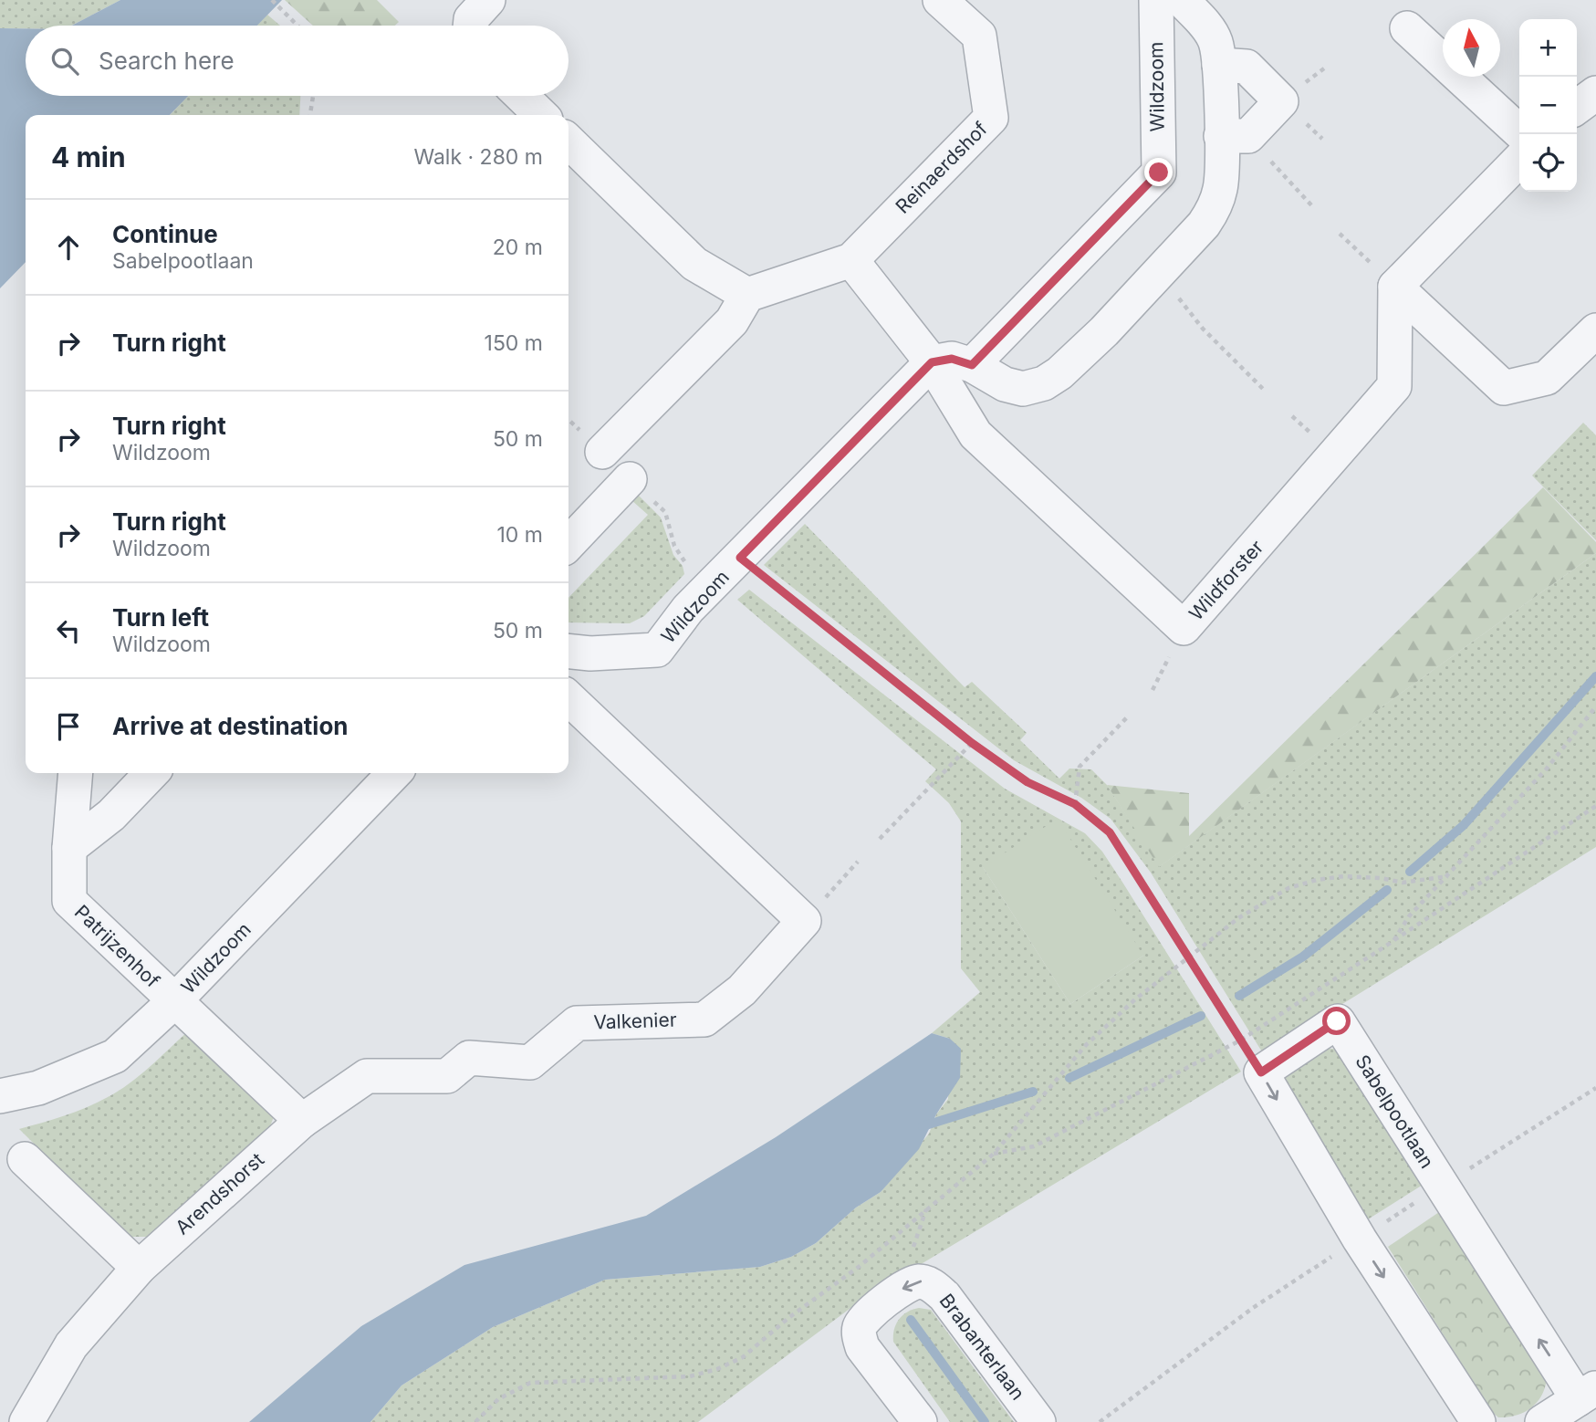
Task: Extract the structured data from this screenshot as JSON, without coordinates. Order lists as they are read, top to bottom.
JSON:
{
  "streets": {
    "street": [
      "Wildzoom",
      "Reinaerdshof",
      "Wildforster",
      "Patrijzenhof",
      "Valkenier",
      "Sabelpootlaan",
      "Arendshorst",
      "Brabanterlaan"
    ]
  },
  "crossings": [
    ["Wildzoom", "Wildforster"],
    ["Wildzoom", "Patrijzenhof"],
    ["Valkenier", "Arendshorst"]
  ],
  "north": "top",
  "page": {
    "map_buttons": ["+", "−"],
    "search": "Search here",
    "heading": ["4 min", "Walk · 280 m"],
    "list": [
      ["Continue", "Sabelpootlaan", "20 m"],
      ["Turn right", "150 m"],
      ["Turn right", "Wildzoom", "50 m"],
      ["Turn right", "Wildzoom", "10 m"],
      ["Turn left", "Wildzoom", "50 m"],
      "Arrive at destination"
    ]
  }
}
